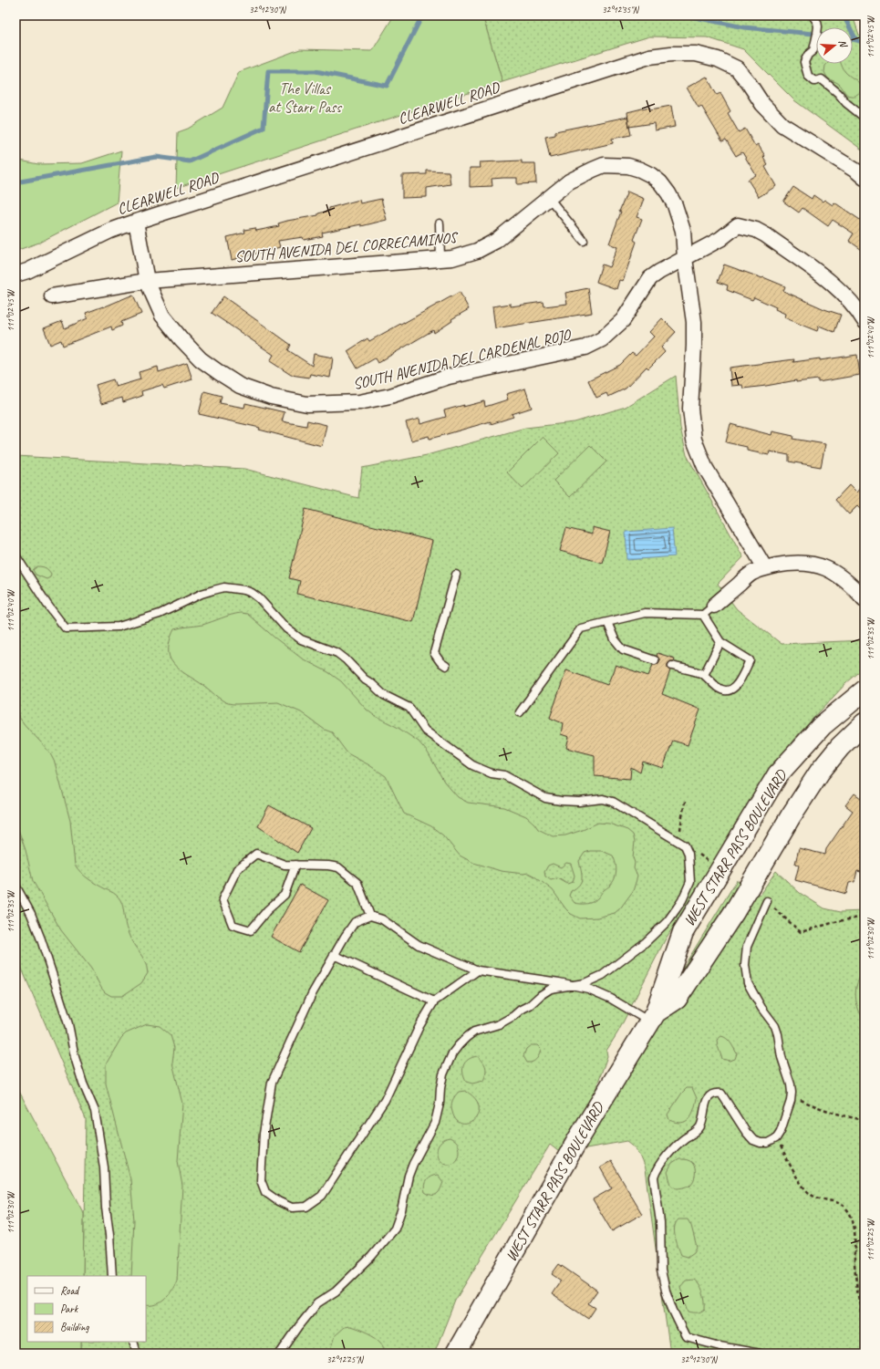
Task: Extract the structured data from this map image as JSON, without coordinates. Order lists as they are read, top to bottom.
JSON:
{
  "streets": {
    "street": [
      "CLEARWELL ROAD",
      "SOUTH AVENIDA DEL CORRECAMINOS",
      "SOUTH AVENIDA DEL CARDENAL ROJO",
      "WEST STARR PASS BOULEVARD"
    ]
  },
  "crossings": [
    ["CLEARWELL ROAD", "SOUTH AVENIDA DEL CARDENAL ROJO"],
    ["SOUTH AVENIDA DEL CORRECAMINOS", "SOUTH AVENIDA DEL CARDENAL ROJO"]
  ],
  "parks": ["The Villas at Starr Pass"],
  "legend": ["Road", "Park", "Building"],
  "north": "right",
  "coordinates": [
    "32°12'30\"N",
    "32°12'35\"N",
    "111°02'45\"W",
    "111°02'40\"W",
    "111°02'35\"W",
    "111°02'30\"W",
    "111°02'25\"W",
    "32°12'25\"N"
  ]
}
